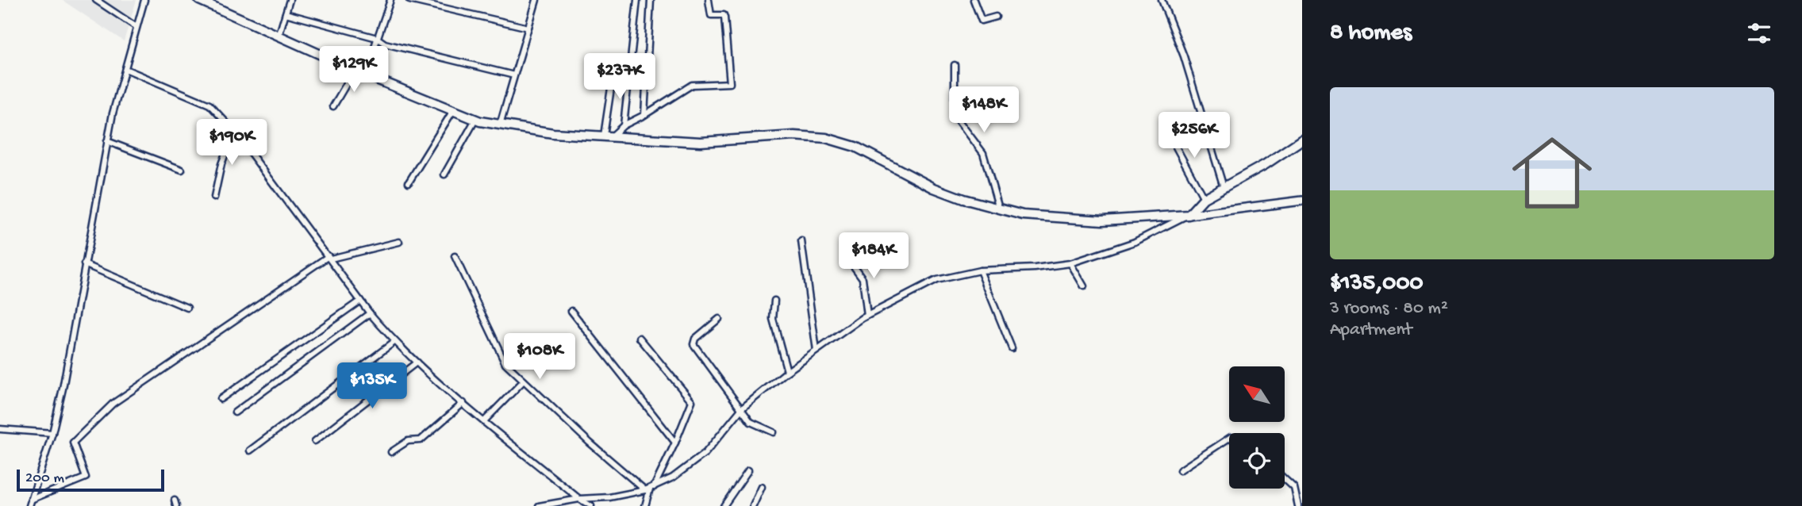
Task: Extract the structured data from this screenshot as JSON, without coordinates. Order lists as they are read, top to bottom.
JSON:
{
  "scale_bar": "200 m",
  "north": "top left",
  "page": {
    "heading": "8 homes",
    "price": [
      "$129K",
      "$237K",
      "$148K",
      "$256K",
      "$190K",
      "$184K",
      "$108K",
      "$135K"
    ],
    "list": [
      {
        "name": "$135,000",
        "note": "3 rooms · 80 m² · Apartment"
      }
    ],
    "scale": "200 m"
  }
}
